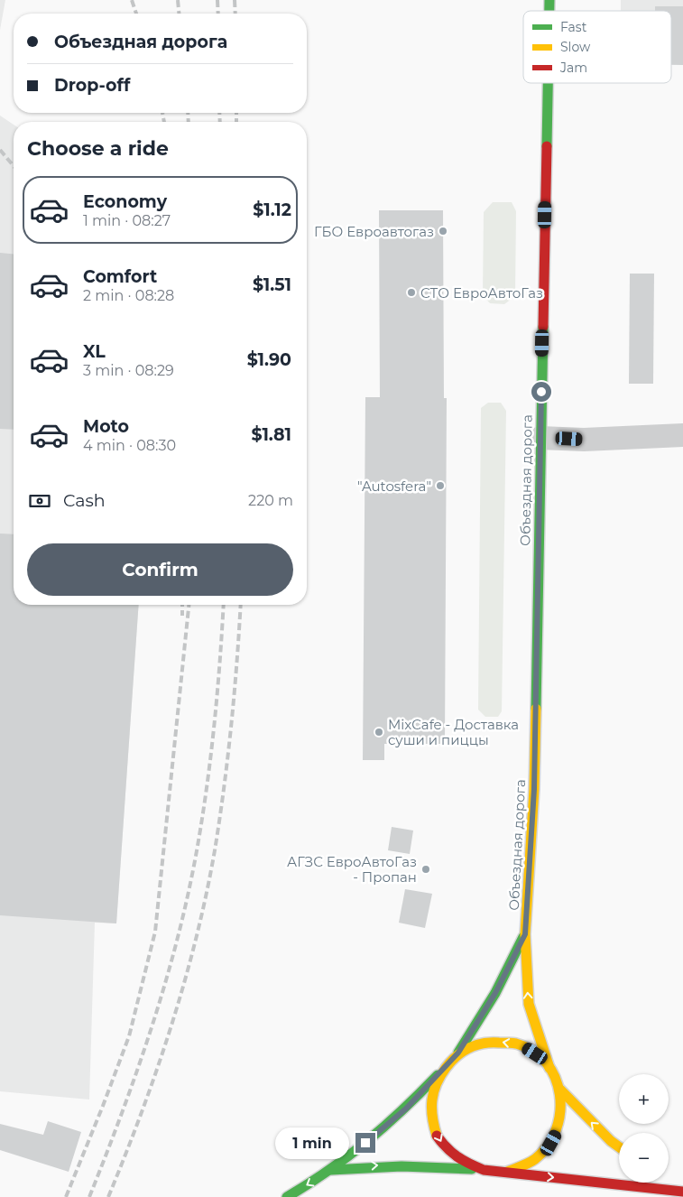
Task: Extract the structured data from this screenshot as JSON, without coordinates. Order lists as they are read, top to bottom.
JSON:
{
  "streets": {
    "main road": ["Объездная дорога"]
  },
  "places": [
    "ГБО Евроавтогаз",
    "СТО ЕвроАвтоГаз",
    "\"Autosfera\"",
    "MixCafe - Доставка суши и пиццы",
    "АГЗС ЕвроАвтоГаз - Пропан"
  ],
  "legend": ["Fast", "Slow", "Jam"],
  "page": {
    "banner": ["Объездная дорога", "Drop-off"],
    "heading": "Choose a ride",
    "list": [
      {
        "name": "Economy",
        "note": "1 min · 08:27",
        "value": "$1.12"
      },
      {
        "name": "Comfort",
        "note": "2 min · 08:28",
        "value": "$1.51"
      },
      {
        "name": "XL",
        "note": "3 min · 08:29",
        "value": "$1.90"
      },
      {
        "name": "Moto",
        "note": "4 min · 08:30",
        "value": "$1.81"
      }
    ],
    "pay": ["Cash", "220 m"],
    "buttons": "Confirm",
    "map_buttons": ["+", "−"],
    "bubble": "1 min"
  }
}
